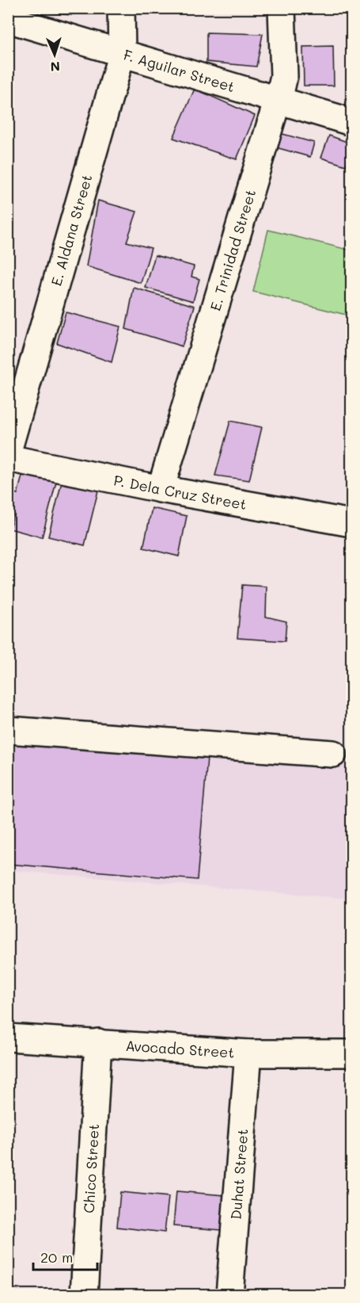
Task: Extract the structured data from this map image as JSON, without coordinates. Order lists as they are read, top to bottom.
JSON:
{
  "streets": {
    "street": [
      "F. Aguilar Street",
      "E. Aldana Street",
      "E. Trinidad Street",
      "P. Dela Cruz Street",
      "Avocado Street",
      "Chico Street",
      "Duhat Street"
    ]
  },
  "crossings": [
    ["F. Aguilar Street", "E. Aldana Street"],
    ["F. Aguilar Street", "E. Trinidad Street"],
    ["E. Trinidad Street", "P. Dela Cruz Street"],
    ["Avocado Street", "Chico Street"],
    ["Avocado Street", "Duhat Street"]
  ],
  "scale_bar": "20 m",
  "north": "bottom"
}
